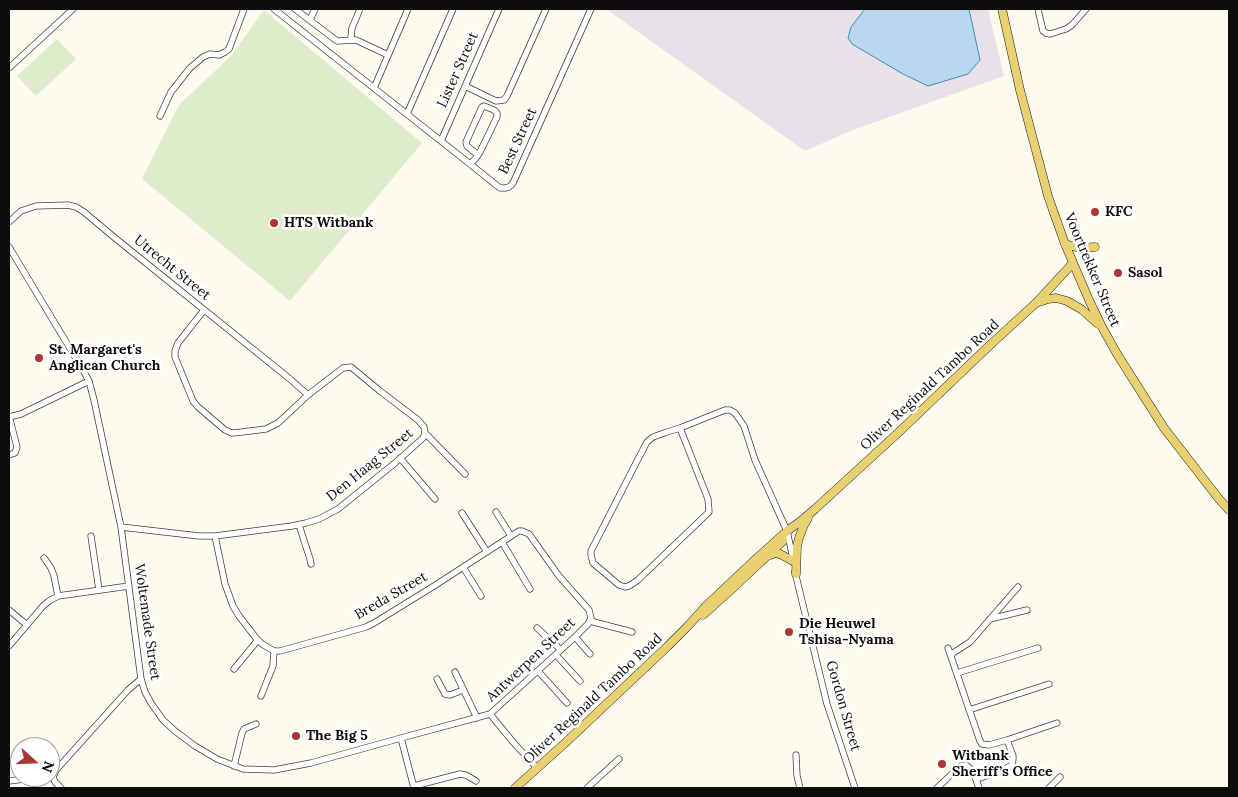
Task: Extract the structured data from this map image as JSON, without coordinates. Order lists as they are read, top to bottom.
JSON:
{
  "streets": {
    "main road": ["Voortrekker Street", "Oliver Reginald Tambo Road"],
    "street": [
      "Lister Street",
      "Best Street",
      "Utrecht Street",
      "Den Haag Street",
      "Breda Street",
      "Woltemade Street",
      "Antwerpen Street",
      "Gordon Street"
    ]
  },
  "crossings": [
    ["Lister Street", "Best Street"],
    ["Voortrekker Street", "Oliver Reginald Tambo Road"],
    ["Oliver Reginald Tambo Road", "Gordon Street"],
    ["Den Haag Street", "Woltemade Street"],
    ["Breda Street", "Antwerpen Street"],
    ["Woltemade Street", "Antwerpen Street"]
  ],
  "places": [
    "KFC",
    "HTS Witbank",
    "Sasol",
    "St. Margaret's Anglican Church",
    "Die Heuwel Tshisa-Nyama",
    "The Big 5",
    "Witbank Sheriff’s Office"
  ],
  "north": "right"
}
